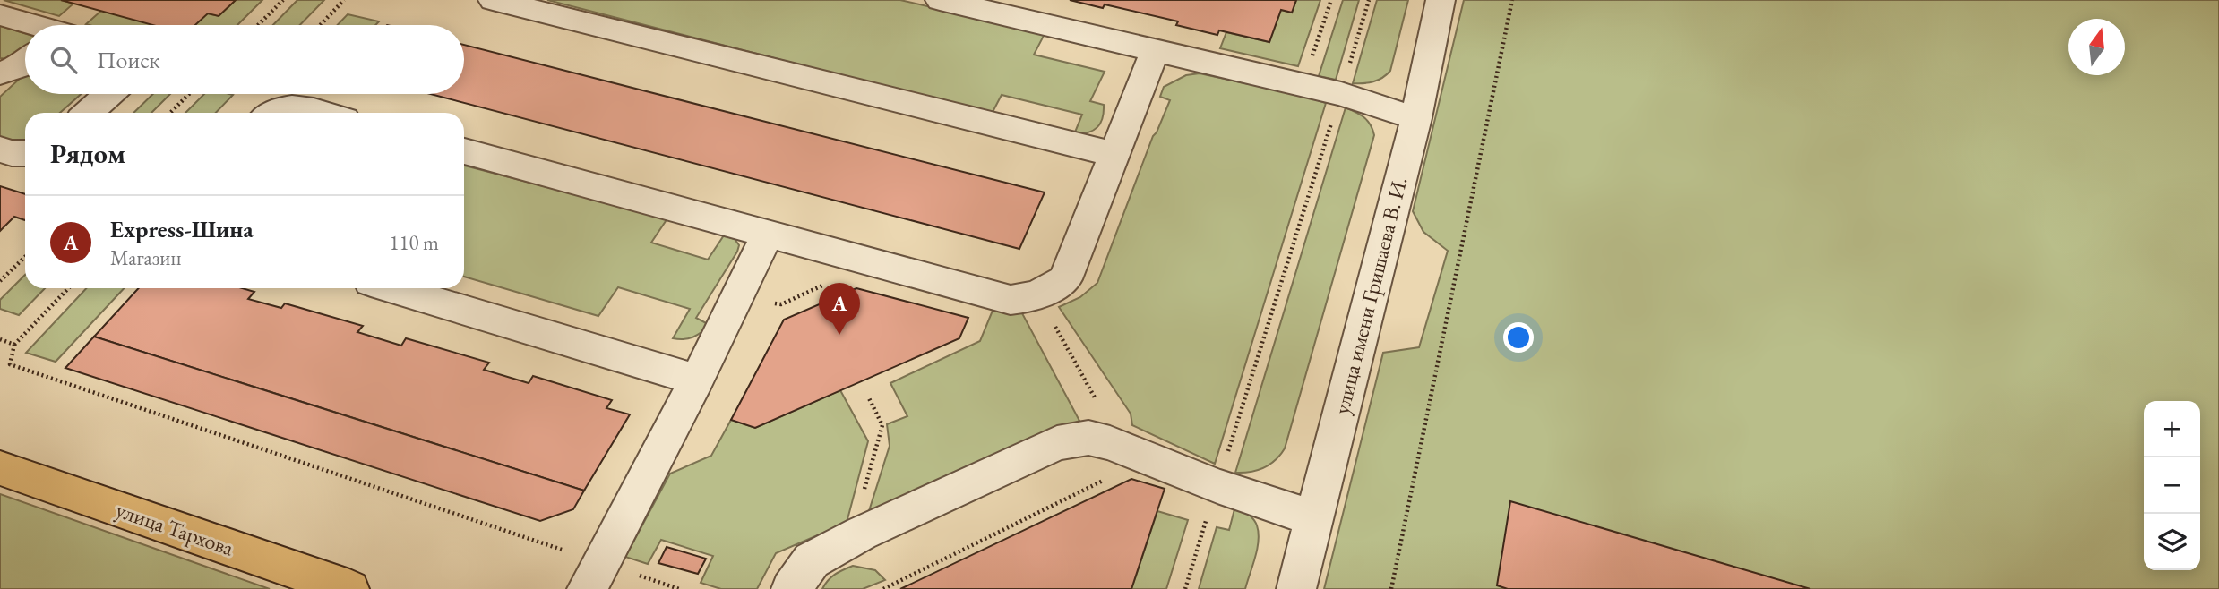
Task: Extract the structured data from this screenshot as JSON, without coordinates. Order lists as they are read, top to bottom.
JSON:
{
  "streets": {
    "main road": ["улица Тархова"],
    "street": ["улица имени Гришаева В. И."]
  },
  "north": "top",
  "page": {
    "search": "Поиск",
    "heading": "Рядом",
    "list": [
      {
        "mark": "A",
        "name": "Express-Шина",
        "note": "Магазин",
        "value": "110 m"
      }
    ],
    "pins": "A",
    "map_buttons": ["+", "−"]
  }
}
